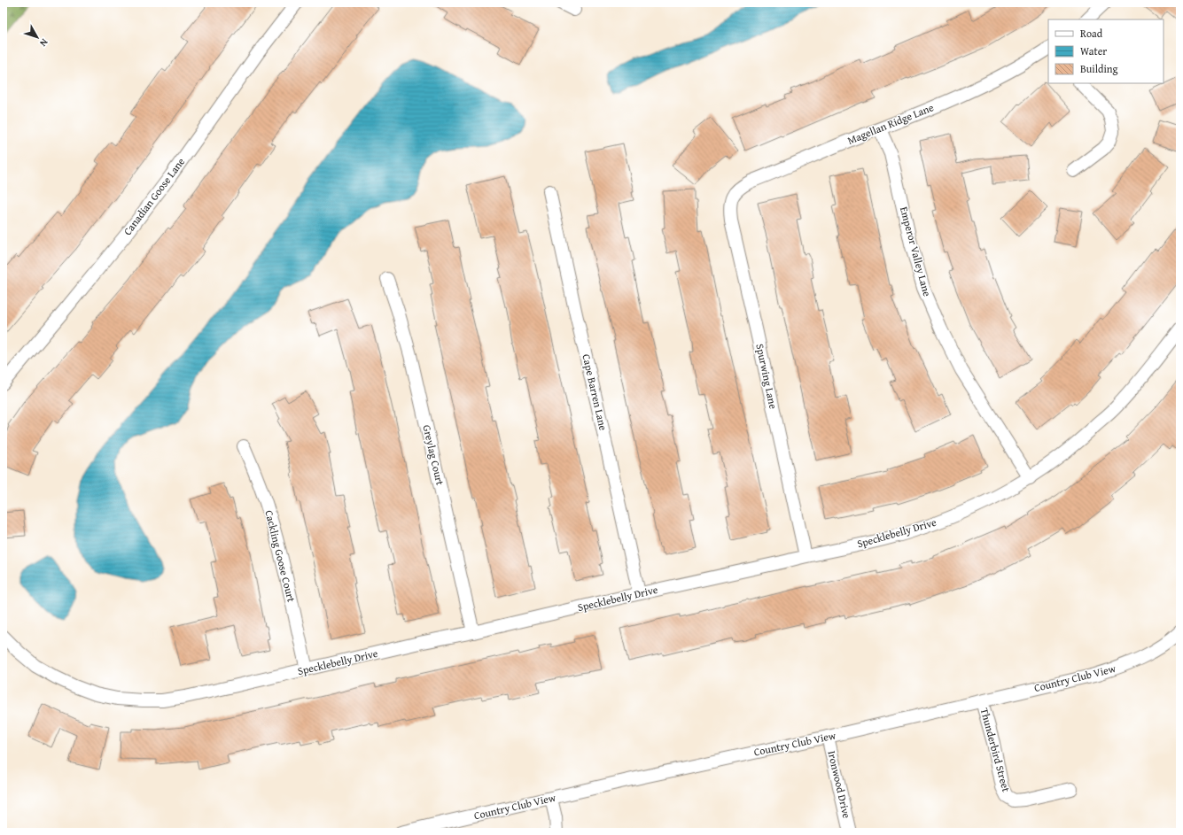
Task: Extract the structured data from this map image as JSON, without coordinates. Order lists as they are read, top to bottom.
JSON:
{
  "streets": {
    "street": [
      "Magellan Ridge Lane",
      "Canadian Goose Lane",
      "Emperor Valley Lane",
      "Spurwing Lane",
      "Cape Barren Lane",
      "Greylag Court",
      "Specklebelly Drive",
      "Cackling Goose Court",
      "Country Club View",
      "Thunderbird Street",
      "Ironwood Drive"
    ]
  },
  "crossings": [
    ["Magellan Ridge Lane", "Emperor Valley Lane"],
    ["Magellan Ridge Lane", "Spurwing Lane"],
    ["Emperor Valley Lane", "Specklebelly Drive"],
    ["Spurwing Lane", "Specklebelly Drive"],
    ["Cape Barren Lane", "Specklebelly Drive"],
    ["Greylag Court", "Specklebelly Drive"],
    ["Specklebelly Drive", "Cackling Goose Court"],
    ["Country Club View", "Thunderbird Street"],
    ["Country Club View", "Ironwood Drive"]
  ],
  "legend": ["Road", "Water", "Building"],
  "north": "bottom right"
}
